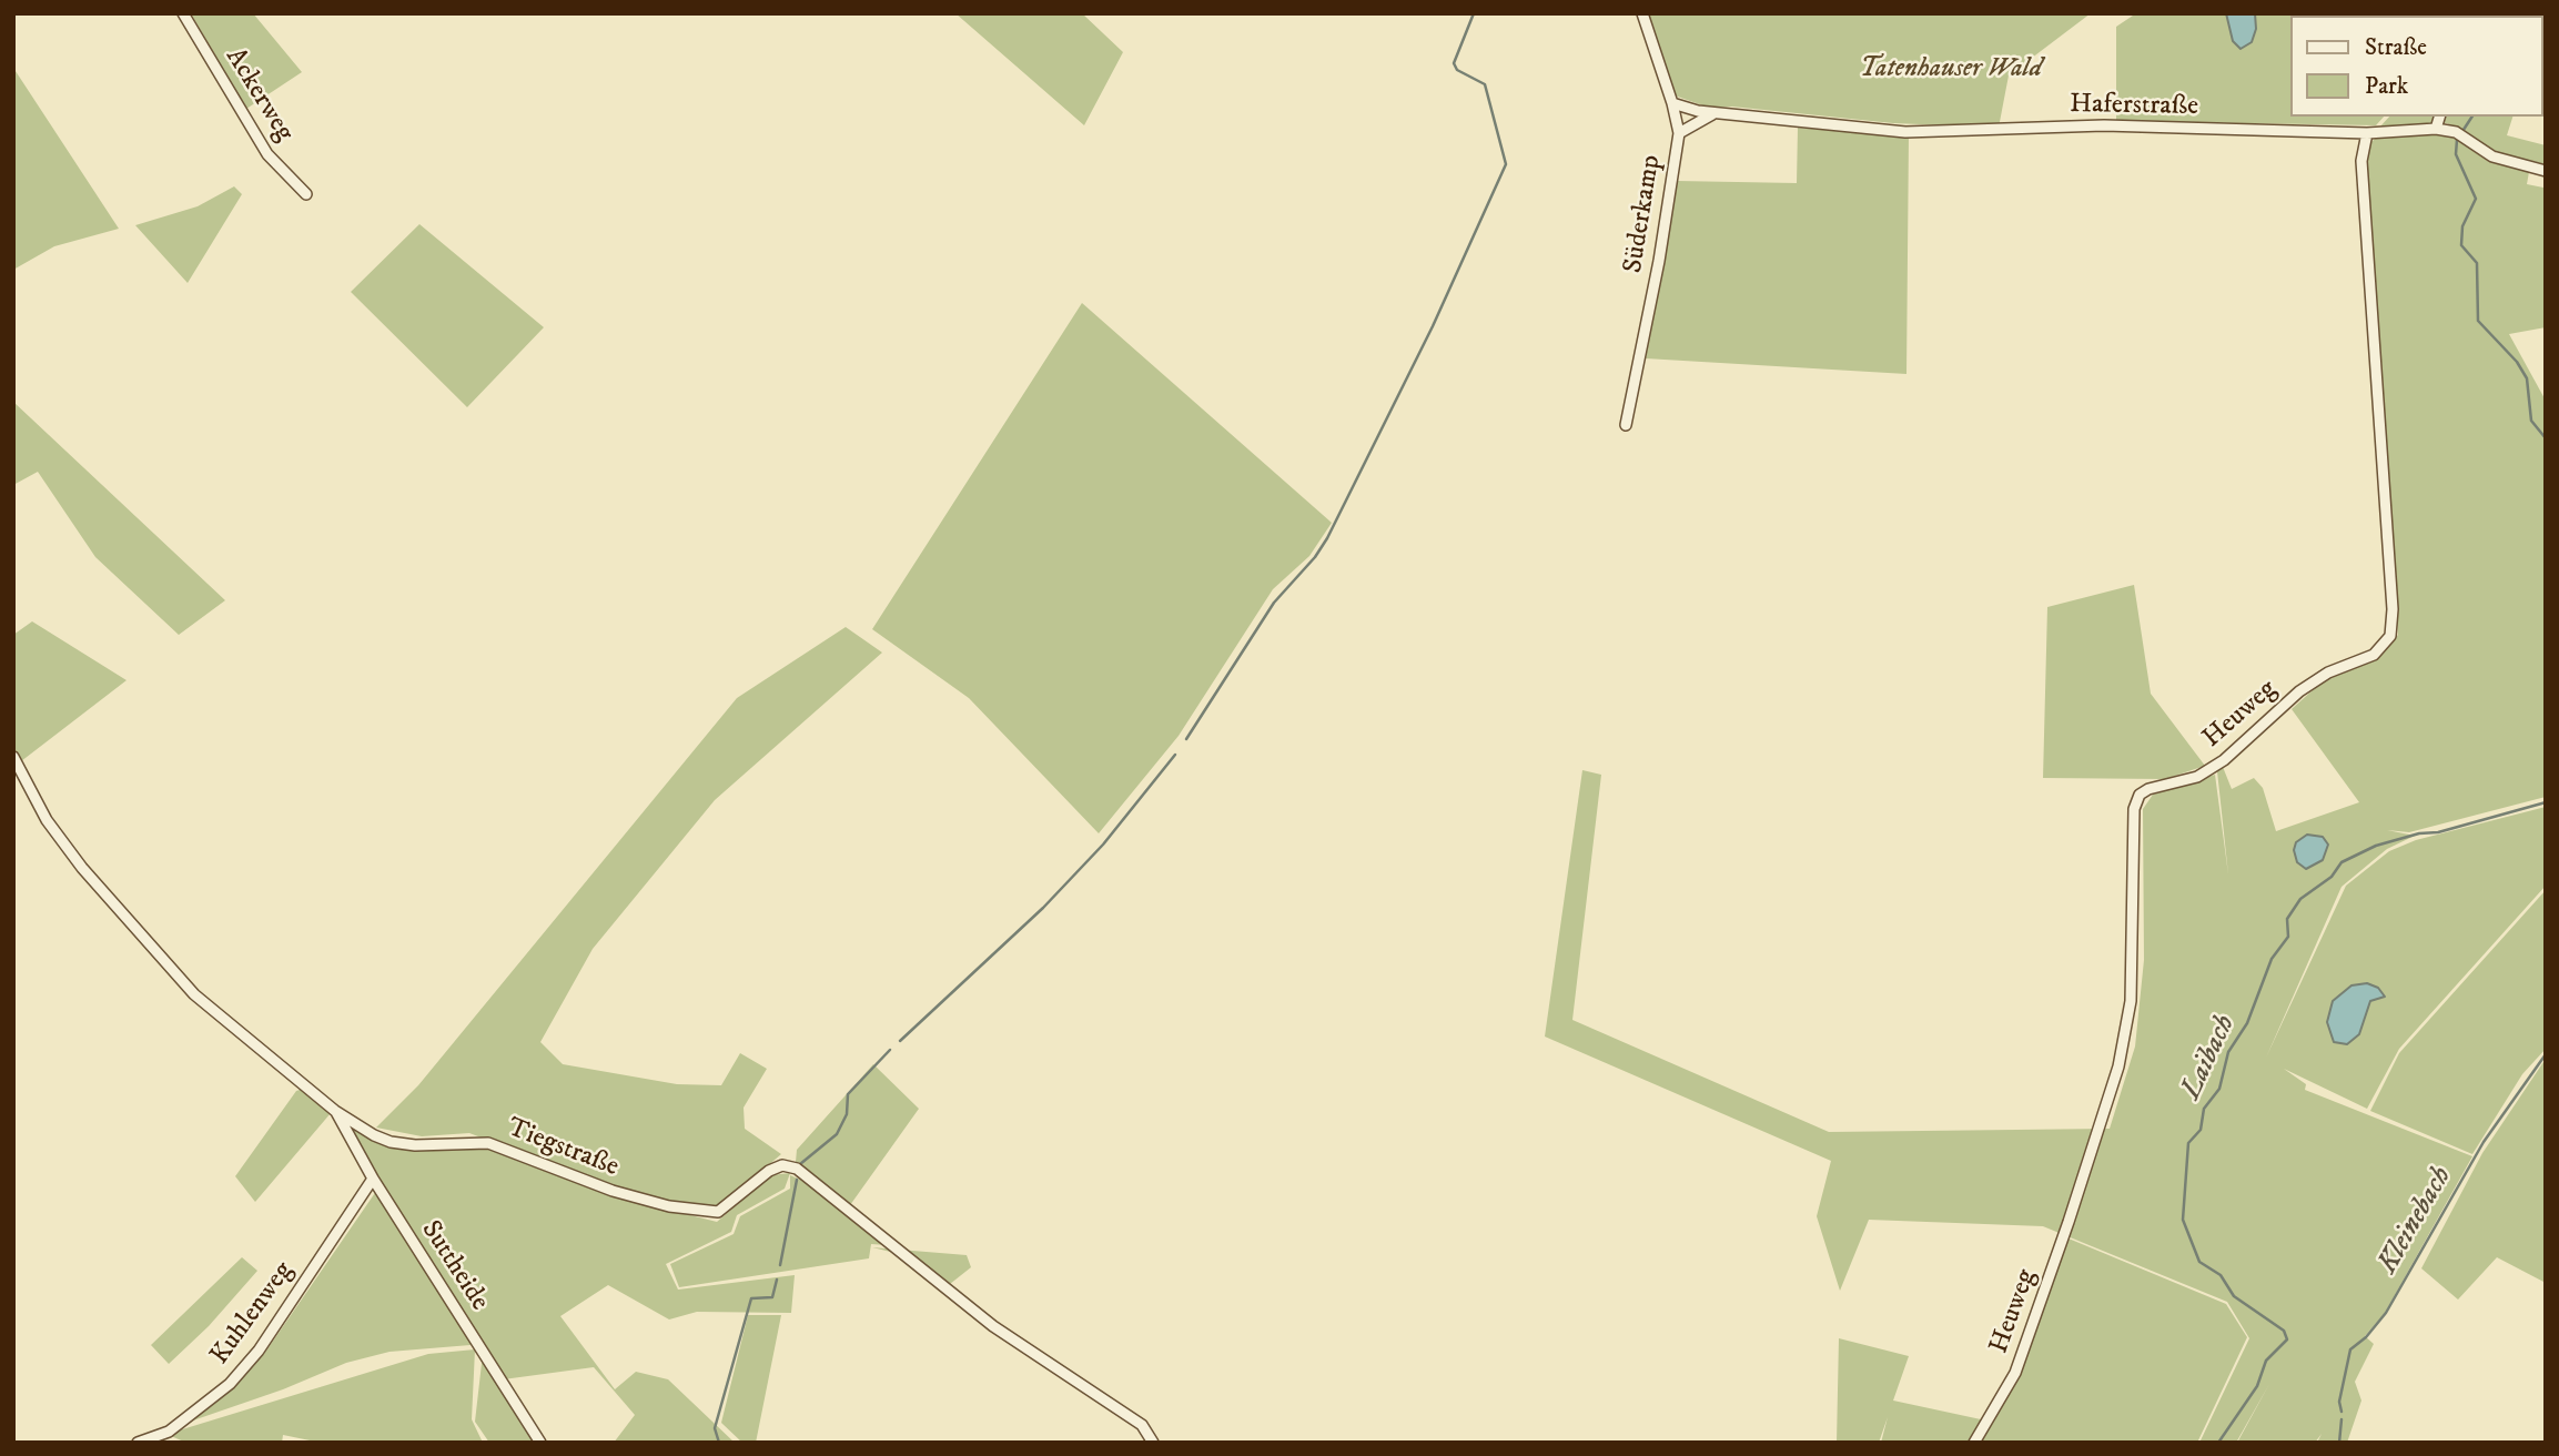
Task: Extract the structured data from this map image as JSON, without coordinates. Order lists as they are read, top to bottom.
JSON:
{
  "streets": {
    "street": [
      "Ackerweg",
      "Haferstraße",
      "Süderkamp",
      "Heuweg",
      "Tiegstraße",
      "Suttheide",
      "Kuhlenweg"
    ]
  },
  "crossings": [
    ["Haferstraße", "Süderkamp"],
    ["Haferstraße", "Heuweg"],
    ["Tiegstraße", "Suttheide"],
    ["Suttheide", "Kuhlenweg"]
  ],
  "water": ["Laibach", "Kleinebach"],
  "parks": ["Tatenhauser Wald"],
  "legend": ["Straße", "Park"]
}
